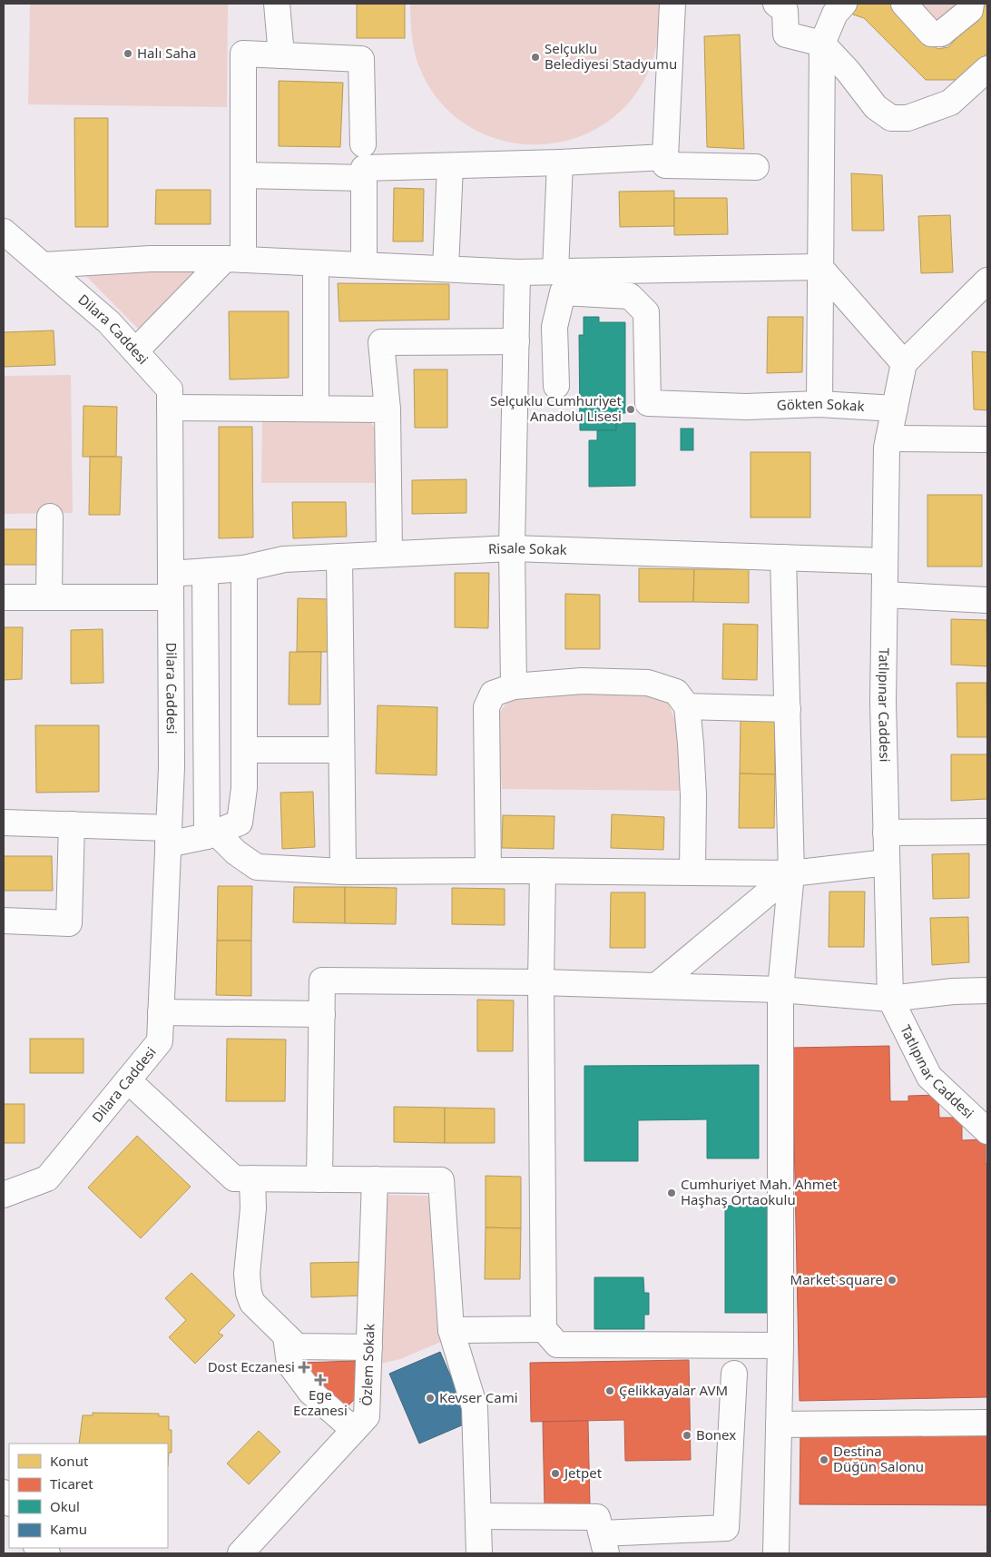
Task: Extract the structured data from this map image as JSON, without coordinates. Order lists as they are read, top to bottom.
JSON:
{
  "streets": {
    "street": [
      "Dilara Caddesi",
      "Gökten Sokak",
      "Risale Sokak",
      "Tatlıpınar Caddesi",
      "Özlem Sokak"
    ]
  },
  "crossings": [
    ["Dilara Caddesi", "Risale Sokak"],
    ["Gökten Sokak", "Tatlıpınar Caddesi"],
    ["Risale Sokak", "Tatlıpınar Caddesi"]
  ],
  "places": {
    "other": [
      "Halı Saha",
      "Selçuklu Belediyesi Stadyumu",
      "Selçuklu Cumhuriyet Anadolu Lisesi",
      "Cumhuriyet Mah. Ahmet Haşhaş Ortaokulu",
      "Market square",
      "Çelikkayalar AVM",
      "Kevser Cami",
      "Bonex",
      "Destina Düğün Salonu",
      "Jetpet"
    ],
    "health": ["Dost Eczanesi", "Ege Eczanesi"]
  },
  "legend": [
    "Konut",
    "Ticaret",
    "Okul",
    "Kamu"
  ]
}
